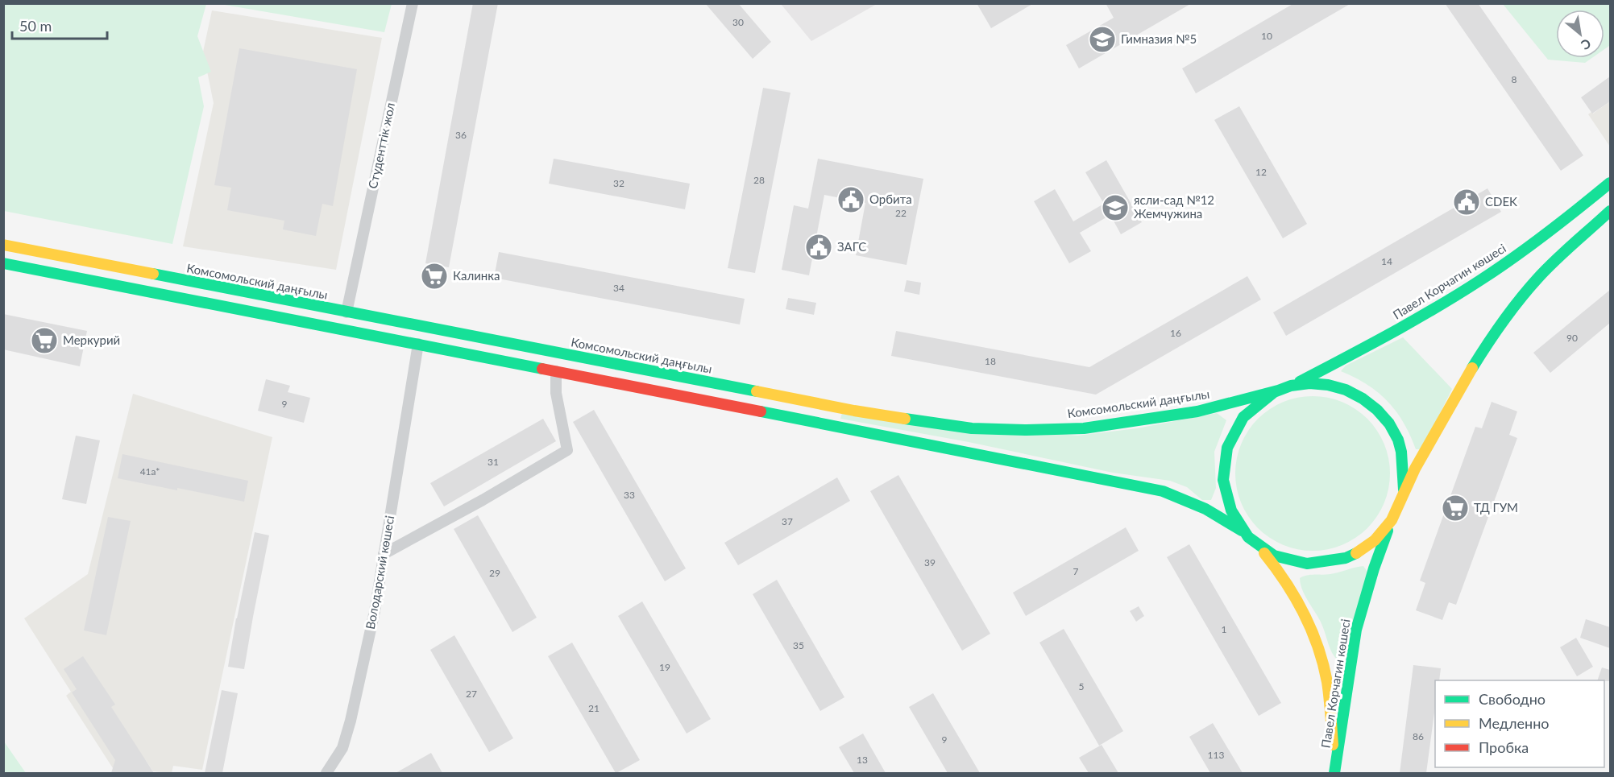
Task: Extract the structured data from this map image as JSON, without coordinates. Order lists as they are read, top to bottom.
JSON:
{
  "streets": {
    "street": [
      "Студенттік жол",
      "Комсомольский даңғылы",
      "Павел Корчагин көшесі",
      "Володарский көшесі"
    ]
  },
  "crossings": [
    ["Студенттік жол", "Комсомольский даңғылы"]
  ],
  "places": {
    "school or university": ["Гимназия №5", "ясли-сад №12 Жемчужина"],
    "public building": ["Орбита", "CDEK", "ЗАГС"],
    "supermarket": ["Калинка", "Меркурий", "ТД ГУМ"]
  },
  "house_numbers": [
    "30",
    "10",
    "8",
    "36",
    "12",
    "28",
    "32",
    "22",
    "14",
    "34",
    "16",
    "90",
    "18",
    "9",
    "31",
    "41а*",
    "33",
    "37",
    "39",
    "7",
    "29",
    "1",
    "35",
    "19",
    "5",
    "27",
    "21",
    "86",
    "9",
    "113",
    "13"
  ],
  "legend": ["Свободно", "Медленно", "Пробка"],
  "scale_bar": "50 m",
  "north": "bottom right"
}
